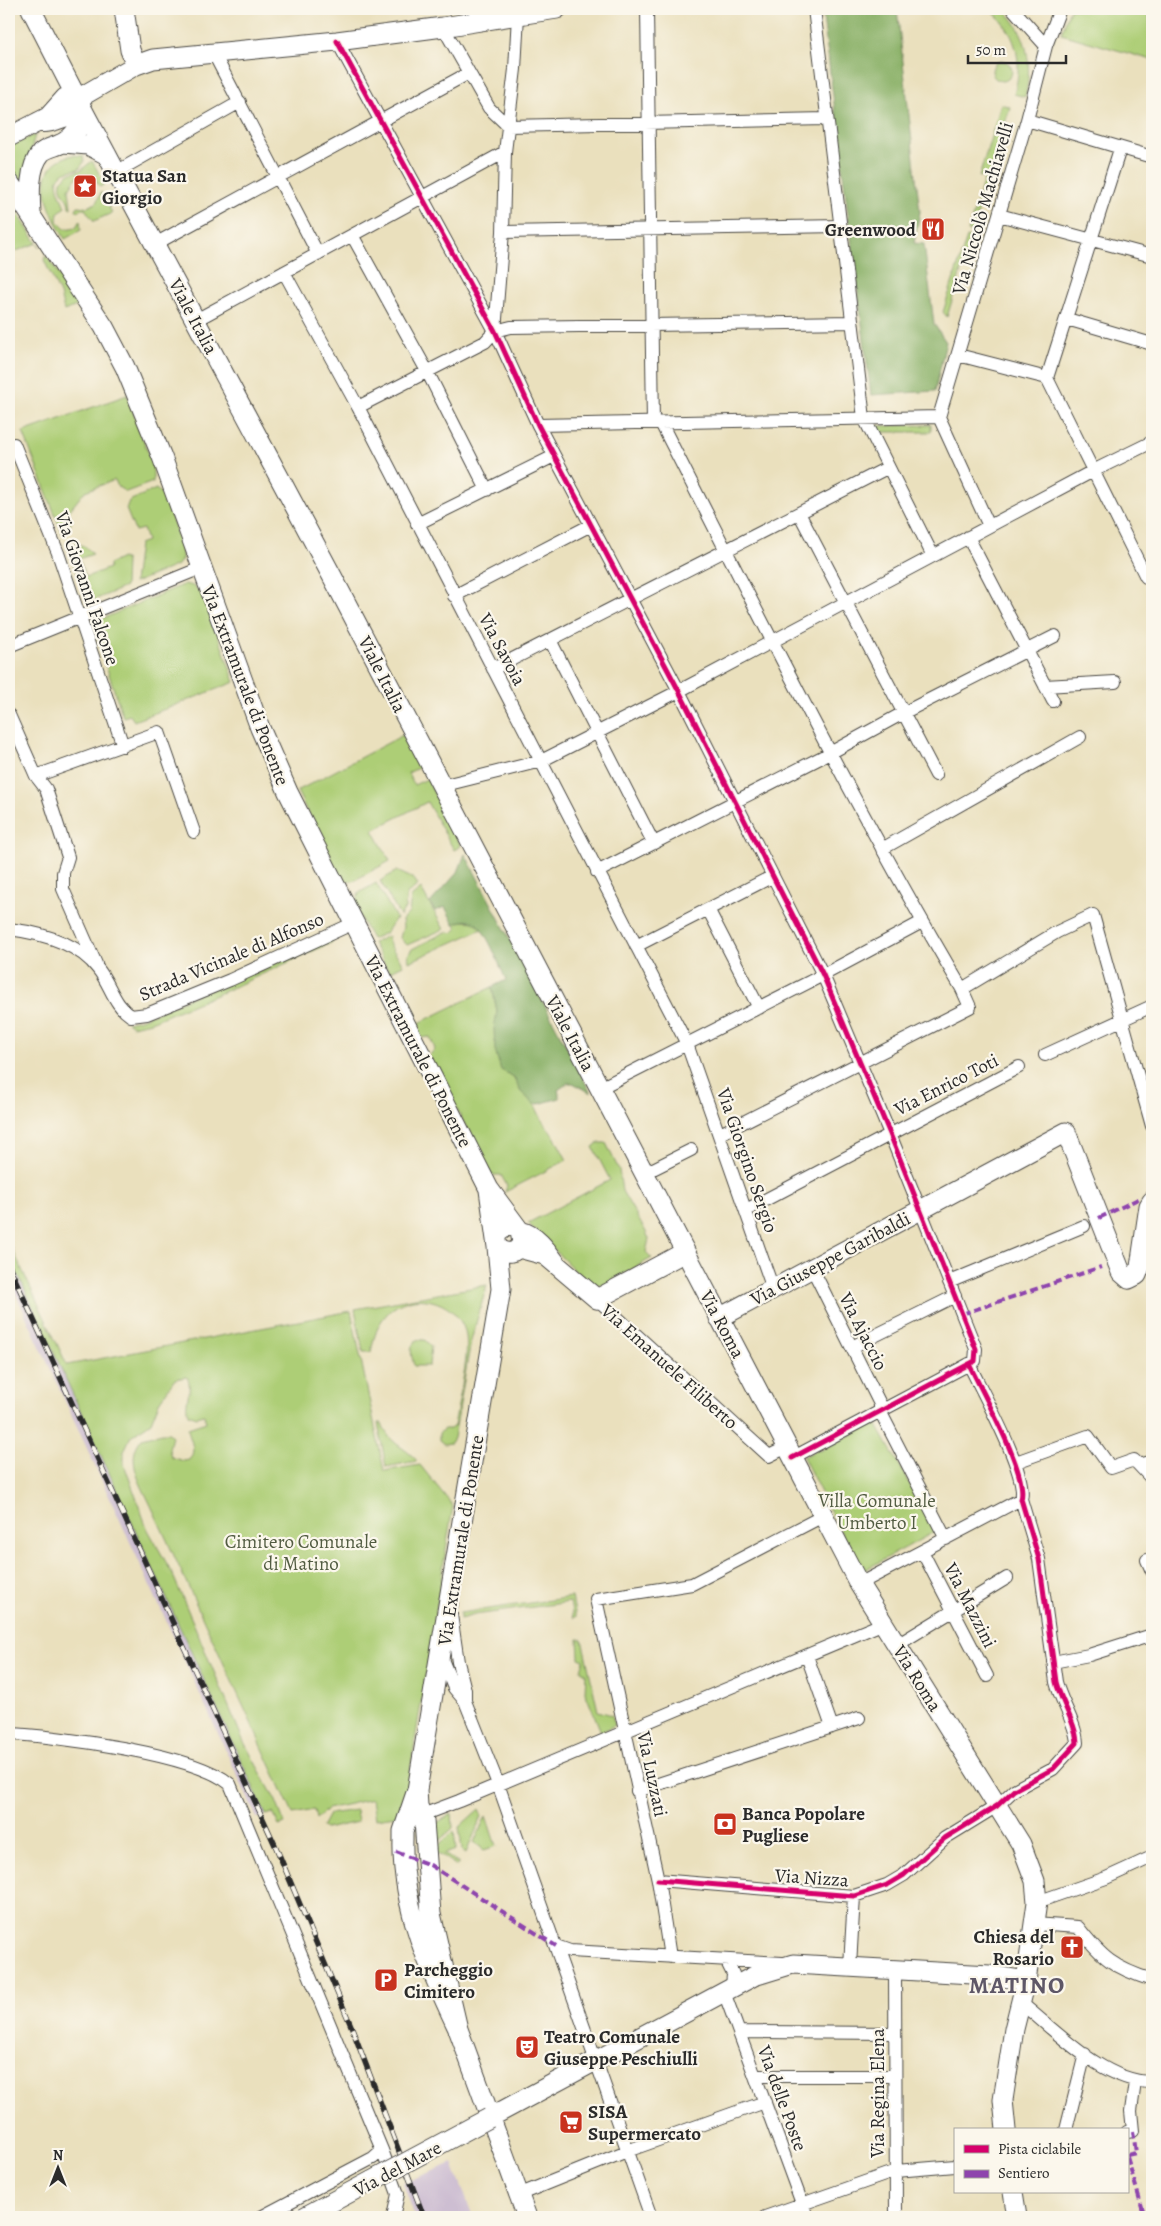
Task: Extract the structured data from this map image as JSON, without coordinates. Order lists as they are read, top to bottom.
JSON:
{
  "streets": {
    "main road": [
      "Viale Italia",
      "Via Extramurale di Ponente",
      "Via Giuseppe Garibaldi",
      "Via Roma",
      "Via Emanuele Filiberto",
      "Via del Mare"
    ],
    "street": [
      "Via Niccolò Machiavelli",
      "Via Giovanni Falcone",
      "Via Savoia",
      "Strada Vicinale di Alfonso",
      "Via Enrico Toti",
      "Via Giorgino Sergio",
      "Via Ajaccio",
      "Via Mazzini",
      "Via Luzzati",
      "Via Nizza",
      "Via Regina Elena",
      "Via delle Poste"
    ]
  },
  "crossings": [
    ["Viale Italia", "Via Roma"],
    ["Via Savoia", "Via Giorgino Sergio"],
    ["Via Extramurale di Ponente", "Strada Vicinale di Alfonso"],
    ["Via Extramurale di Ponente", "Via Emanuele Filiberto"],
    ["Via Extramurale di Ponente", "Via del Mare"],
    ["Via Enrico Toti", "Via Giorgino Sergio"],
    ["Via Giorgino Sergio", "Via Giuseppe Garibaldi"],
    ["Via Giuseppe Garibaldi", "Via Roma"],
    ["Via Giuseppe Garibaldi", "Via Ajaccio"],
    ["Via Roma", "Via Emanuele Filiberto"],
    ["Via Roma", "Via Luzzati"],
    ["Via Roma", "Via Nizza"],
    ["Via Roma", "Via del Mare"],
    ["Via Luzzati", "Via Nizza"],
    ["Via Regina Elena", "Via del Mare"],
    ["Via delle Poste", "Via del Mare"]
  ],
  "districts": ["MATINO"],
  "parks": ["Villa Comunale Umberto I", "Cimitero Comunale di Matino"],
  "places": {
    "place": ["Statua San Giorgio"],
    "restaurant": ["Greenwood"],
    "bank": ["Banca Popolare Pugliese"],
    "church": ["Chiesa del Rosario"],
    "parking": ["Parcheggio Cimitero"],
    "theatre": ["Teatro Comunale Giuseppe Peschiulli"],
    "supermarket": ["SISA Supermercato"]
  },
  "legend": ["Pista ciclabile", "Sentiero"],
  "scale_bar": "50 m",
  "north": "top"
}
